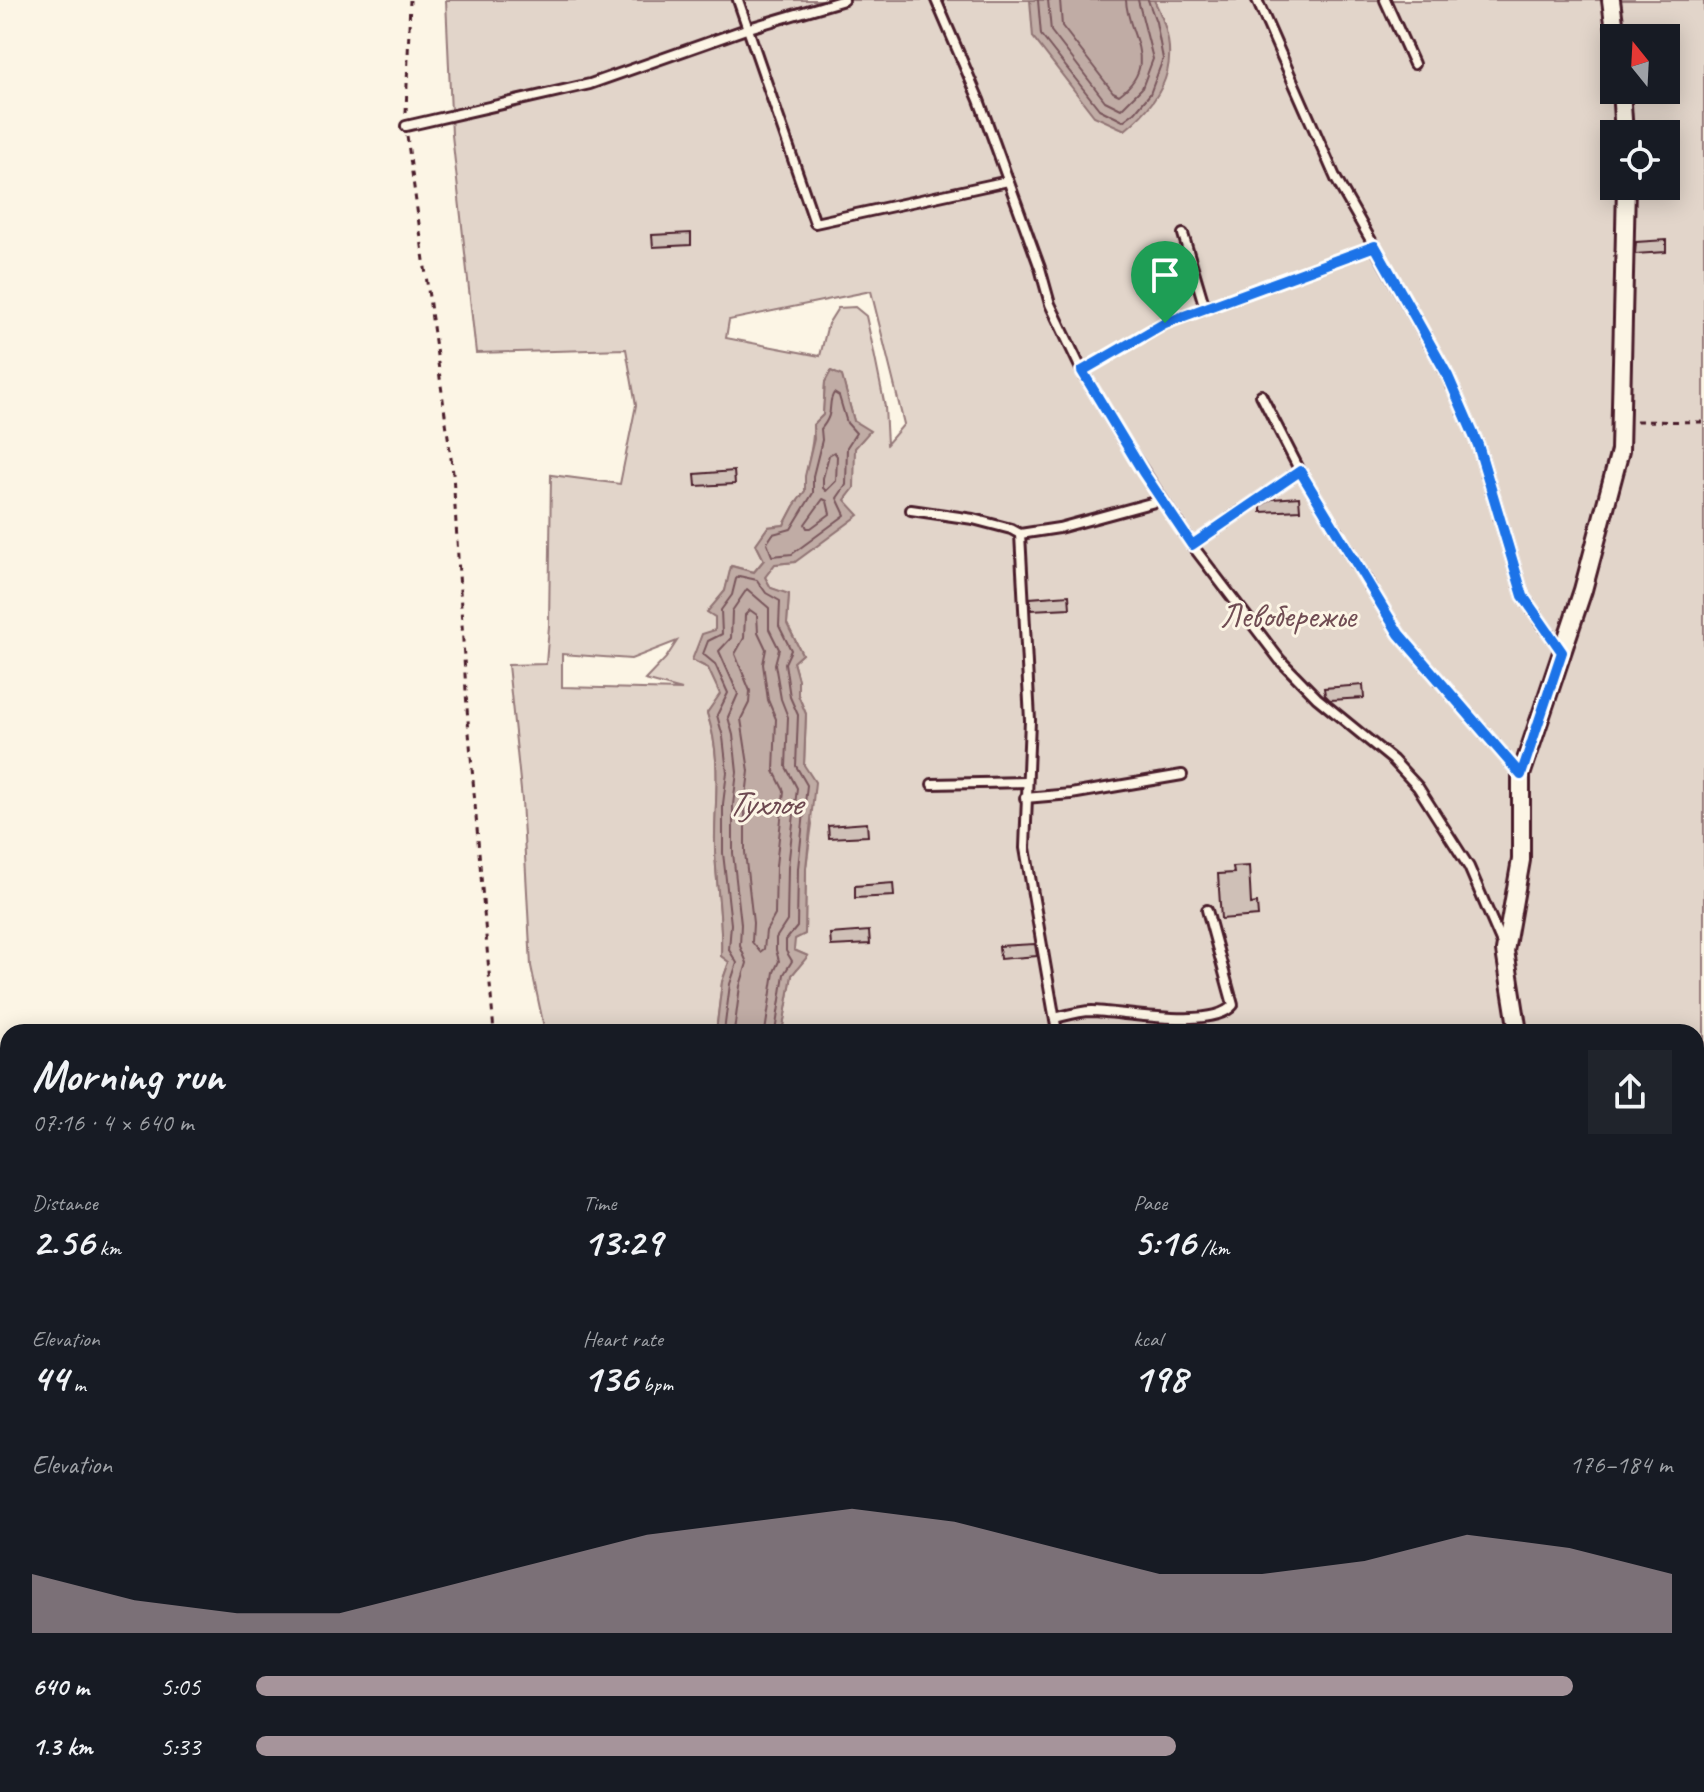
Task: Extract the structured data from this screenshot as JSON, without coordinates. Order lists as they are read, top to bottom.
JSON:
{
  "water": ["Тухлое"],
  "parks": ["Левобережье"],
  "north": "top",
  "page": {
    "heading": ["Morning run", "07:16 · 4 × 640 m"],
    "stats": [
      ["Distance", "2.56 km"],
      ["Time", "13:29"],
      ["Pace", "5:16 /km"],
      ["Elevation", "44 m"],
      ["Heart rate", "136 bpm"],
      ["kcal", "198"]
    ],
    "chart": ["Elevation", "176–184 m"],
    "list": [
      {
        "name": "640 m",
        "note": "5:05"
      },
      {
        "name": "1.3 km",
        "note": "5:33"
      }
    ]
  }
}
